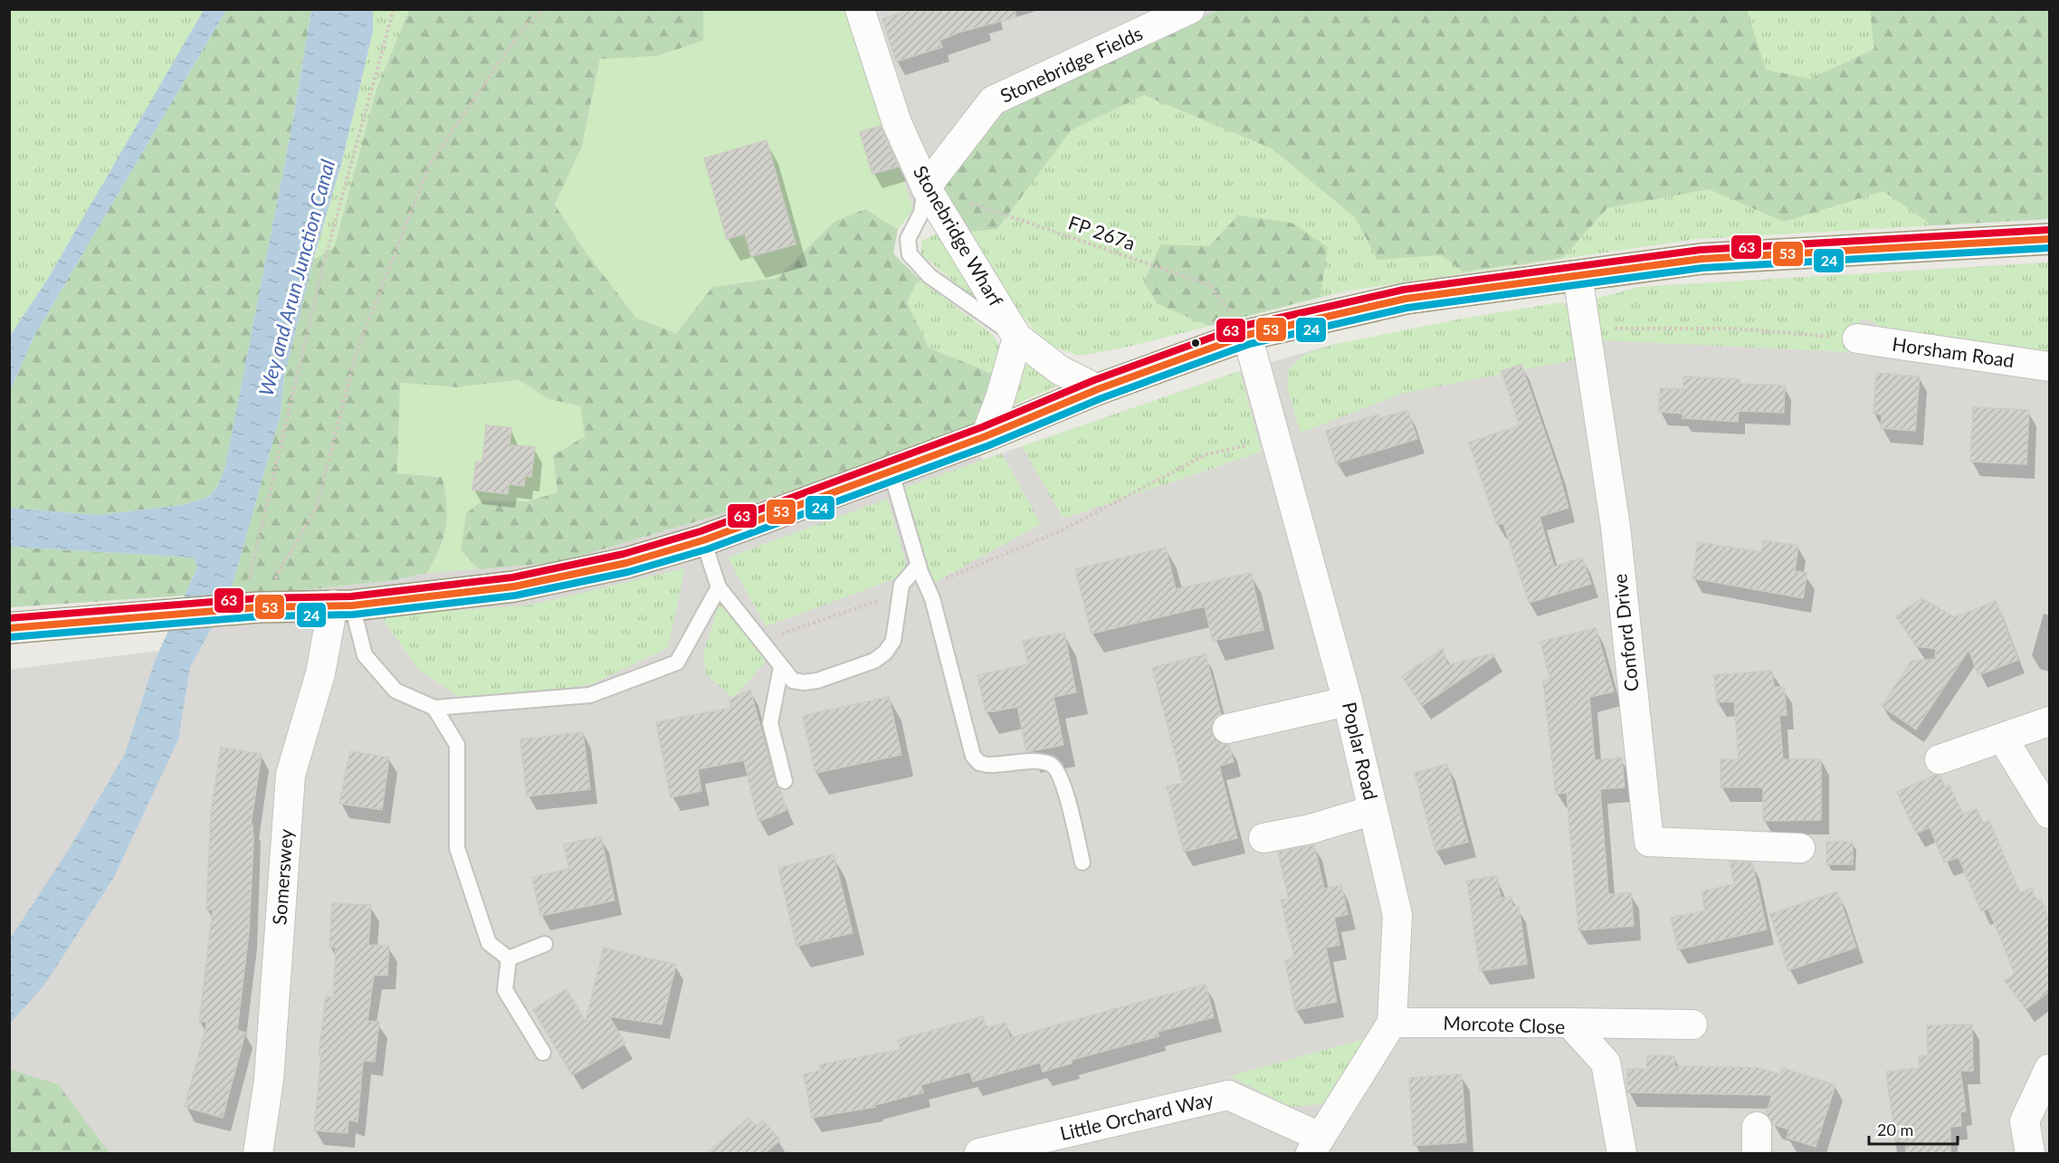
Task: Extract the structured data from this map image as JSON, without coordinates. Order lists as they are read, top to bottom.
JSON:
{
  "streets": {
    "street": [
      "Stonebridge Fields",
      "Stonebridge Wharf",
      "Horsham Road",
      "Conford Drive",
      "Poplar Road",
      "Somerswey",
      "Morcote Close",
      "Little Orchard Way"
    ],
    "path": ["FP 267a"]
  },
  "crossings": [
    ["Stonebridge Fields", "FP 267a"],
    ["Stonebridge Fields", "Stonebridge Wharf"],
    ["FP 267a", "Stonebridge Wharf"],
    ["FP 267a", "Poplar Road"],
    ["Poplar Road", "Morcote Close"],
    ["Poplar Road", "Little Orchard Way"]
  ],
  "water": ["Wey and Arun Junction Canal"],
  "lines": ["transit line 63", "transit line 53", "transit line 24"],
  "scale_bar": "20 m"
}
